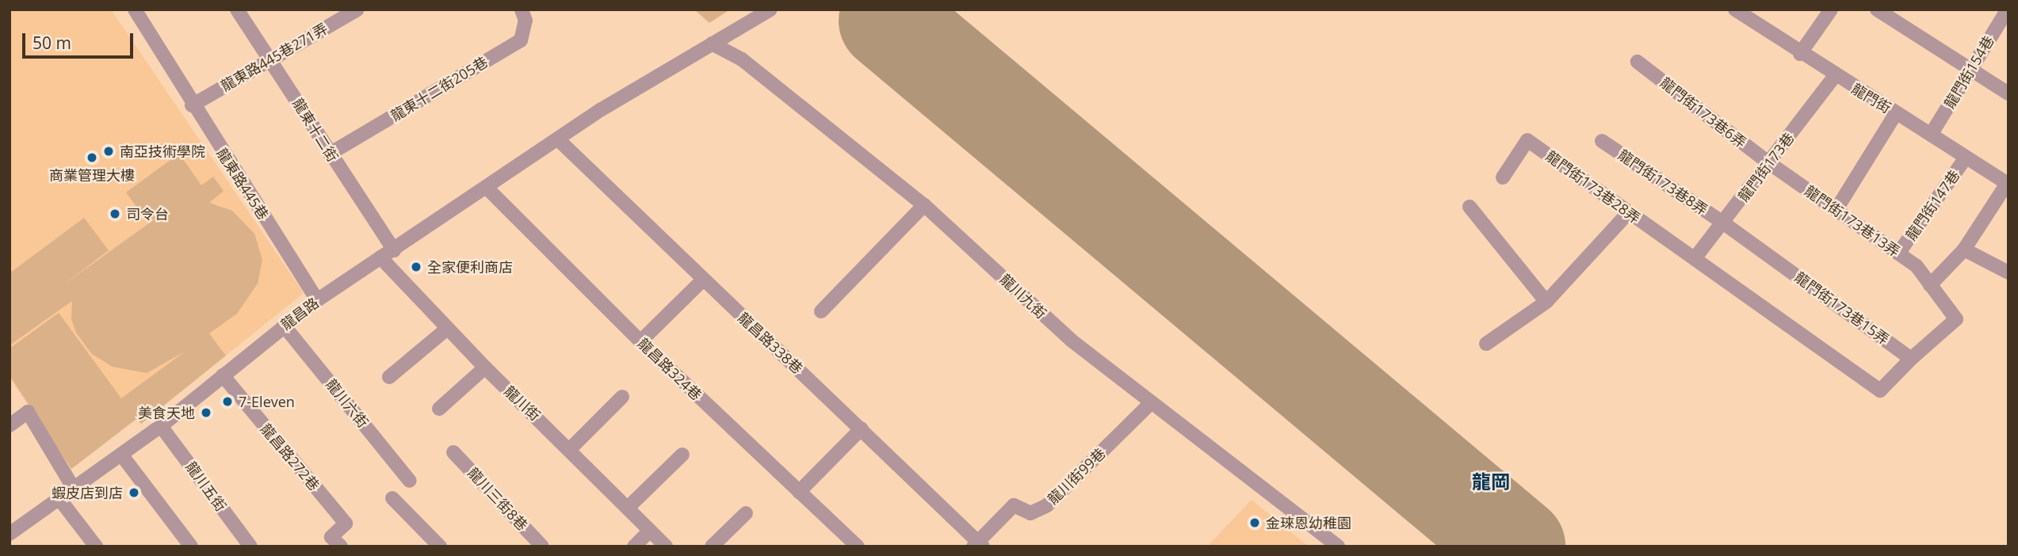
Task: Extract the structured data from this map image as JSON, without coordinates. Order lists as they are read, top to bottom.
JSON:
{
  "streets": {
    "street": [
      "龍東路445巷271弄",
      "龍門街154巷",
      "龍東十二街205巷",
      "龍門街",
      "龍門街173巷6弄",
      "龍東十二街",
      "龍門街173巷",
      "龍門街173巷8弄",
      "龍東路445巷",
      "龍門街173巷28弄",
      "龍門街147巷",
      "龍門街173巷13弄",
      "龍川九街",
      "龍門街173巷15弄",
      "龍昌路",
      "龍昌路338巷",
      "龍昌路324巷",
      "龍川六街",
      "龍川街",
      "龍昌路272巷",
      "龍川街99巷",
      "龍川五街",
      "龍川三街8巷"
    ]
  },
  "crossings": [
    ["龍東路445巷271弄", "龍東十二街"],
    ["龍東路445巷271弄", "龍東路445巷"],
    ["龍門街154巷", "龍門街"],
    ["龍東十二街205巷", "龍東十二街"],
    ["龍門街", "龍門街173巷"],
    ["龍門街", "龍門街147巷"],
    ["龍門街173巷6弄", "龍門街173巷"],
    ["龍門街173巷6弄", "龍門街173巷13弄"],
    ["龍東十二街", "龍昌路"],
    ["龍門街173巷", "龍門街173巷8弄"],
    ["龍門街173巷", "龍門街173巷28弄"],
    ["龍門街173巷", "龍門街173巷13弄"],
    ["龍門街173巷", "龍門街173巷15弄"],
    ["龍門街173巷8弄", "龍門街173巷15弄"],
    ["龍東路445巷", "龍昌路"],
    ["龍門街173巷28弄", "龍門街173巷13弄"],
    ["龍門街173巷28弄", "龍門街173巷15弄"],
    ["龍門街147巷", "龍門街173巷13弄"],
    ["龍門街173巷13弄", "龍門街173巷15弄"],
    ["龍川九街", "龍昌路"],
    ["龍川九街", "龍川街99巷"],
    ["龍昌路", "龍昌路338巷"],
    ["龍昌路", "龍昌路324巷"],
    ["龍昌路", "龍川六街"],
    ["龍昌路", "龍川街"],
    ["龍昌路", "龍昌路272巷"],
    ["龍昌路", "龍川五街"],
    ["龍昌路338巷", "龍川街99巷"]
  ],
  "districts": ["龍岡"],
  "places": [
    "南亞技術學院",
    "商業管理大樓",
    "司令台",
    "全家便利商店",
    "7-Eleven",
    "美食天地",
    "蝦皮店到店",
    "金琜恩幼稚園"
  ],
  "scale_bar": "50 m"
}
